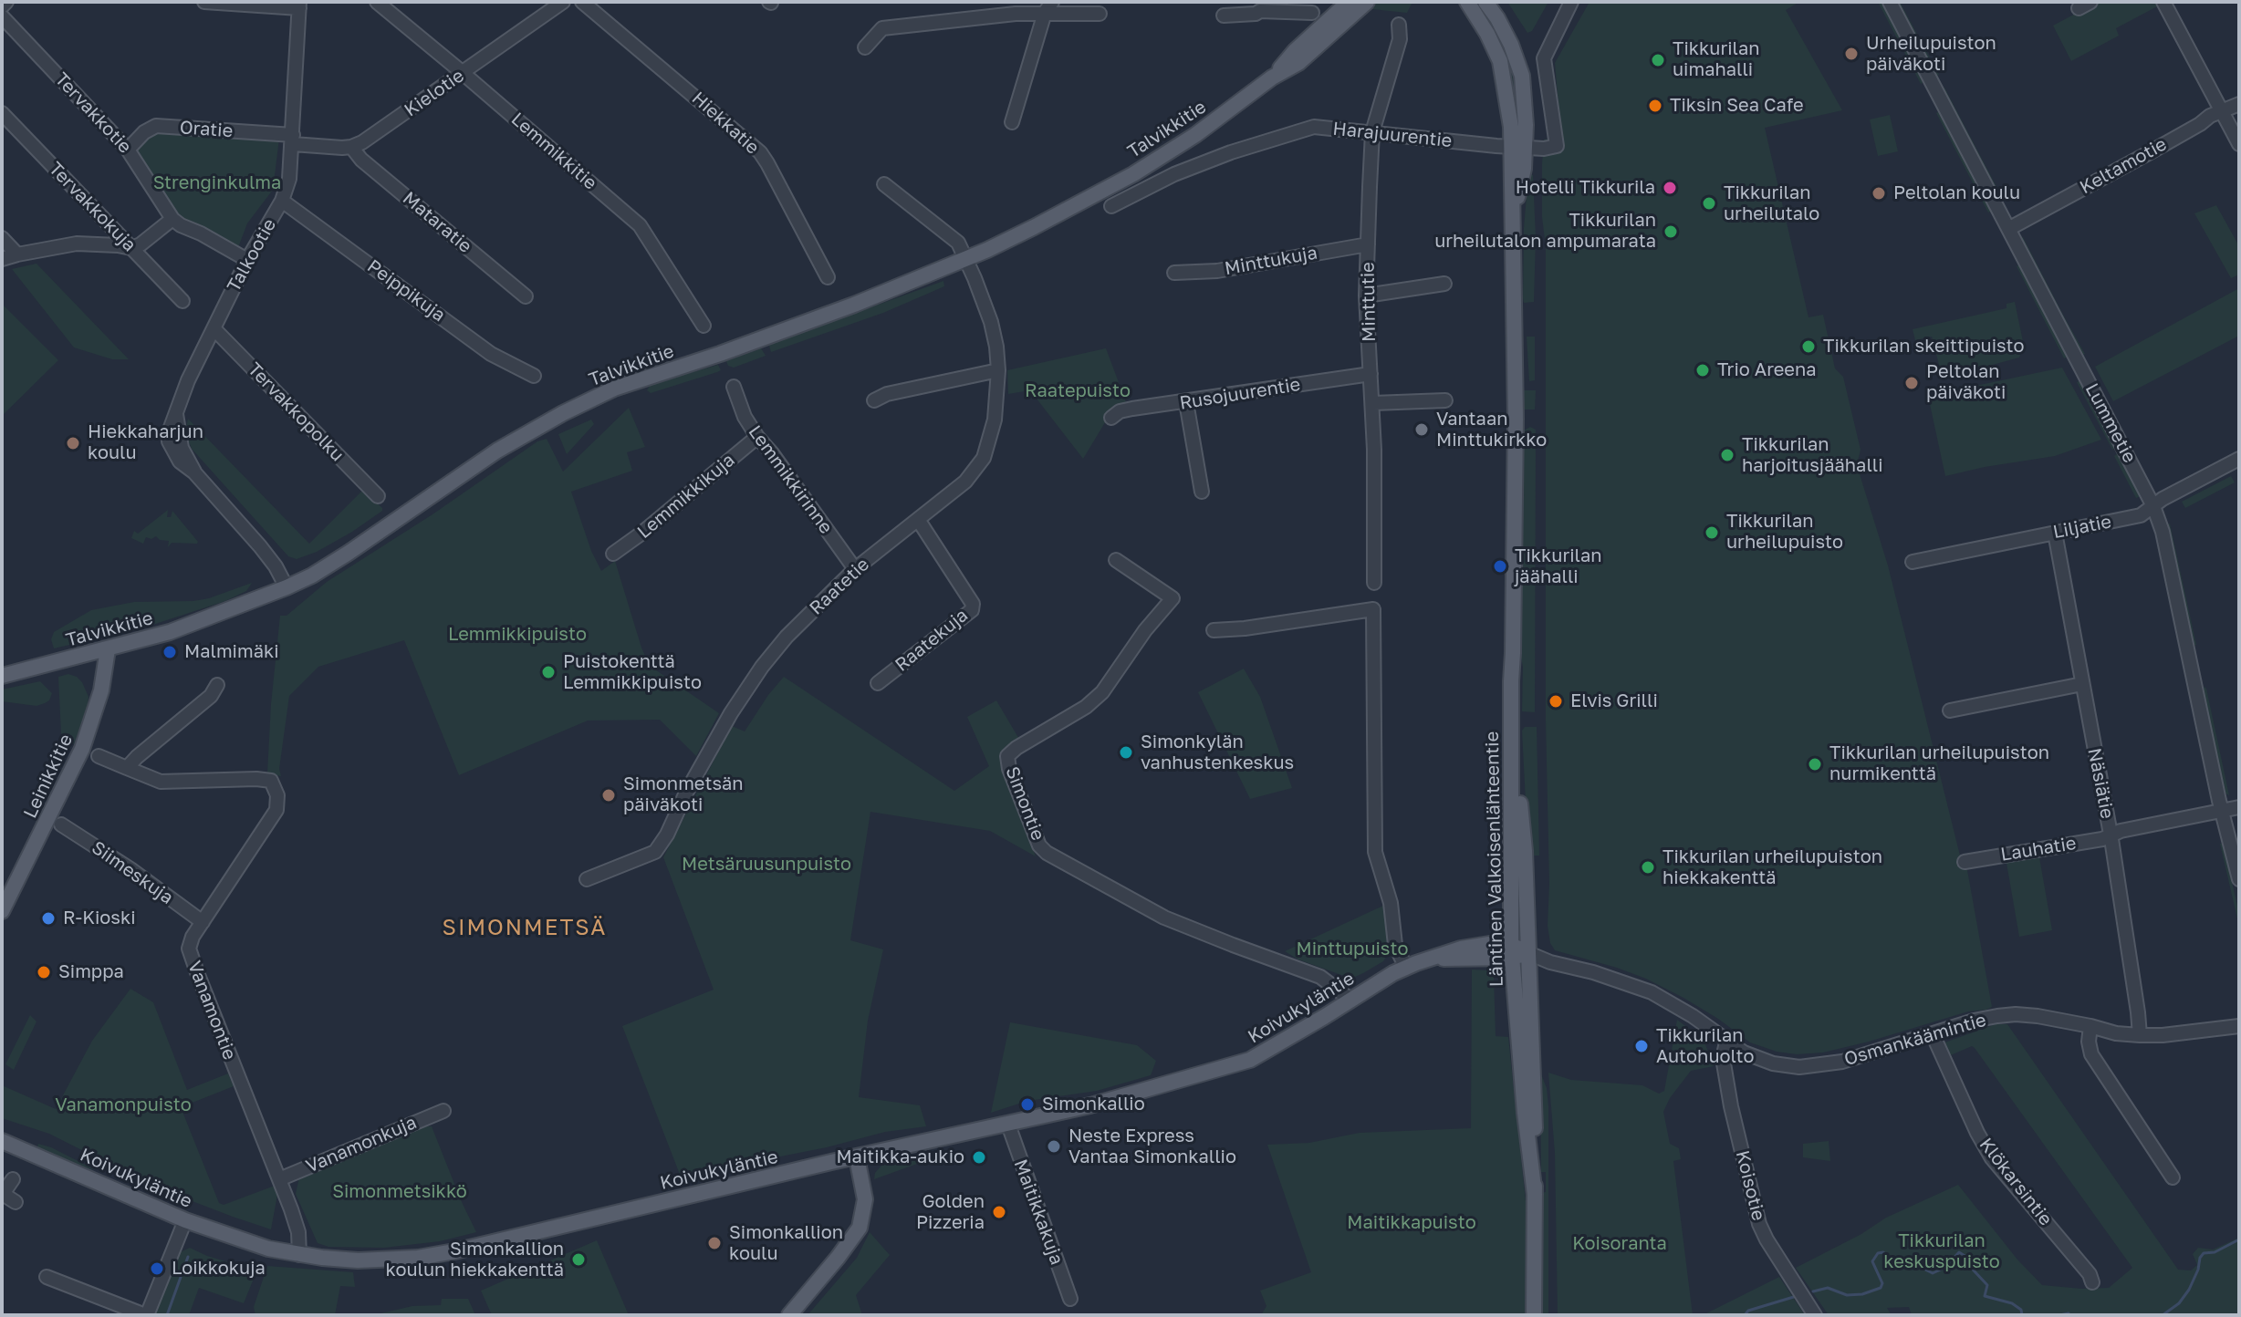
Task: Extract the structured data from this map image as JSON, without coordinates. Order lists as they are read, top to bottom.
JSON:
{
  "streets": {
    "main road": [
      "Talvikkitie",
      "Leinikkitie",
      "Läntinen Valkoisenlähteentie",
      "Koivukyläntie"
    ],
    "street": [
      "Kielotie",
      "Tervakkotie",
      "Hiekkatie",
      "Oratie",
      "Harajuurentie",
      "Lemmikkitie",
      "Keltamotie",
      "Tervakkokuja",
      "Mataratie",
      "Talkootie",
      "Minttukuja",
      "Peippikuja",
      "Minttutie",
      "Rusojuurentie",
      "Tervakkopolku",
      "Lummetie",
      "Lemmikkirinne",
      "Lemmikkikuja",
      "Liljatie",
      "Raatetie",
      "Raatekuja",
      "Näsiätie",
      "Simontie",
      "Lauhatie",
      "Siimeskuja",
      "Vanamontie",
      "Osmankäämintie",
      "Vanamonkuja",
      "Klökarsintie",
      "Koisotie",
      "Maitikkakuja"
    ]
  },
  "crossings": [
    ["Kielotie", "Lemmikkitie"],
    ["Kielotie", "Mataratie"],
    ["Tervakkotie", "Oratie"],
    ["Oratie", "Talkootie"],
    ["Talvikkitie", "Talkootie"],
    ["Talvikkitie", "Raatetie"],
    ["Talvikkitie", "Leinikkitie"],
    ["Harajuurentie", "Minttutie"],
    ["Harajuurentie", "Läntinen Valkoisenlähteentie"],
    ["Keltamotie", "Lummetie"],
    ["Talkootie", "Peippikuja"],
    ["Talkootie", "Tervakkopolku"],
    ["Minttukuja", "Minttutie"],
    ["Minttutie", "Rusojuurentie"],
    ["Lummetie", "Liljatie"],
    ["Lummetie", "Lauhatie"],
    ["Lemmikkirinne", "Lemmikkikuja"],
    ["Lemmikkirinne", "Raatetie"],
    ["Liljatie", "Näsiätie"],
    ["Raatetie", "Raatekuja"],
    ["Näsiätie", "Lauhatie"],
    ["Näsiätie", "Osmankäämintie"],
    ["Simontie", "Koivukyläntie"],
    ["Läntinen Valkoisenlähteentie", "Koivukyläntie"],
    ["Läntinen Valkoisenlähteentie", "Osmankäämintie"],
    ["Siimeskuja", "Vanamontie"],
    ["Koivukyläntie", "Vanamontie"],
    ["Koivukyläntie", "Osmankäämintie"],
    ["Koivukyläntie", "Maitikkakuja"],
    ["Vanamontie", "Vanamonkuja"],
    ["Osmankäämintie", "Klökarsintie"],
    ["Osmankäämintie", "Koisotie"]
  ],
  "districts": ["SIMONMETSÄ"],
  "parks": [
    "Strenginkulma",
    "Raatepuisto",
    "Lemmikkipuisto",
    "Metsäruusunpuisto",
    "Minttupuisto",
    "Vanamonpuisto",
    "Simonmetsikkö",
    "Maitikkapuisto",
    "Tikkurilan keskuspuisto",
    "Koisoranta"
  ],
  "places": [
    "Urheilupuiston päiväkoti",
    "Tikkurilan uimahalli",
    "Tiksin Sea Cafe",
    "Hotelli Tikkurila",
    "Peltolan koulu",
    "Tikkurilan urheilutalo",
    "Tikkurilan urheilutalon ampumarata",
    "Tikkurilan skeittipuisto",
    "Trio Areena",
    "Peltolan päiväkoti",
    "Vantaan Minttukirkko",
    "Hiekkaharjun koulu",
    "Tikkurilan harjoitusjäähalli",
    "Tikkurilan urheilupuisto",
    "Tikkurilan jäähalli",
    "Malmimäki",
    "Puistokenttä Lemmikkipuisto",
    "Elvis Grilli",
    "Simonkylän vanhustenkeskus",
    "Tikkurilan urheilupuiston nurmikenttä",
    "Simonmetsän päiväkoti",
    "Tikkurilan urheilupuiston hiekkakenttä",
    "R-Kioski",
    "Simppa",
    "Tikkurilan Autohuolto",
    "Simonkallio",
    "Neste Express Vantaa Simonkallio",
    "Maitikka-aukio",
    "Golden Pizzeria",
    "Simonkallion koulu",
    "Simonkallion koulun hiekkakenttä",
    "Loikkokuja"
  ]
}
